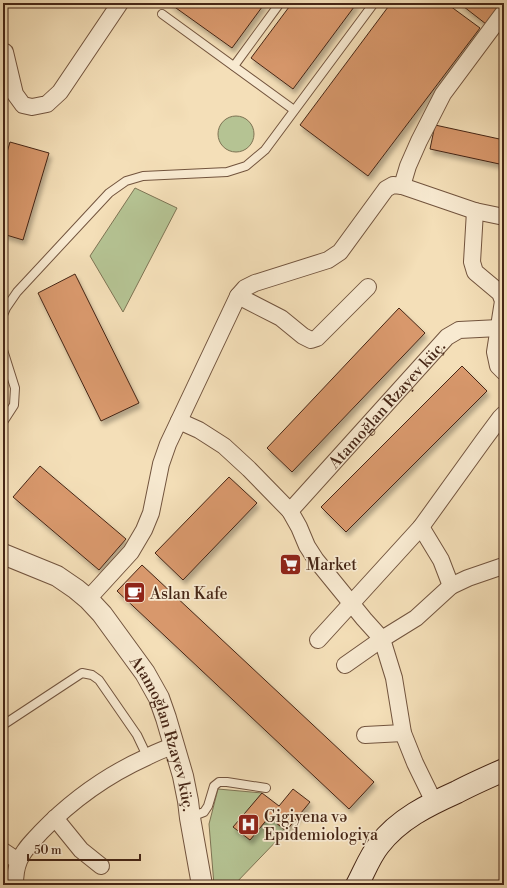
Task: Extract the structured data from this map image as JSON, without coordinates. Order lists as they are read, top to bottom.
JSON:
{
  "streets": {
    "street": ["Atamoğlan Rzayev küç."]
  },
  "places": {
    "supermarket": ["Market"],
    "cafe": ["Aslan Kafe"],
    "hospital": ["Gigiyena və Epidemiologiya"]
  },
  "scale_bar": "50 m"
}
